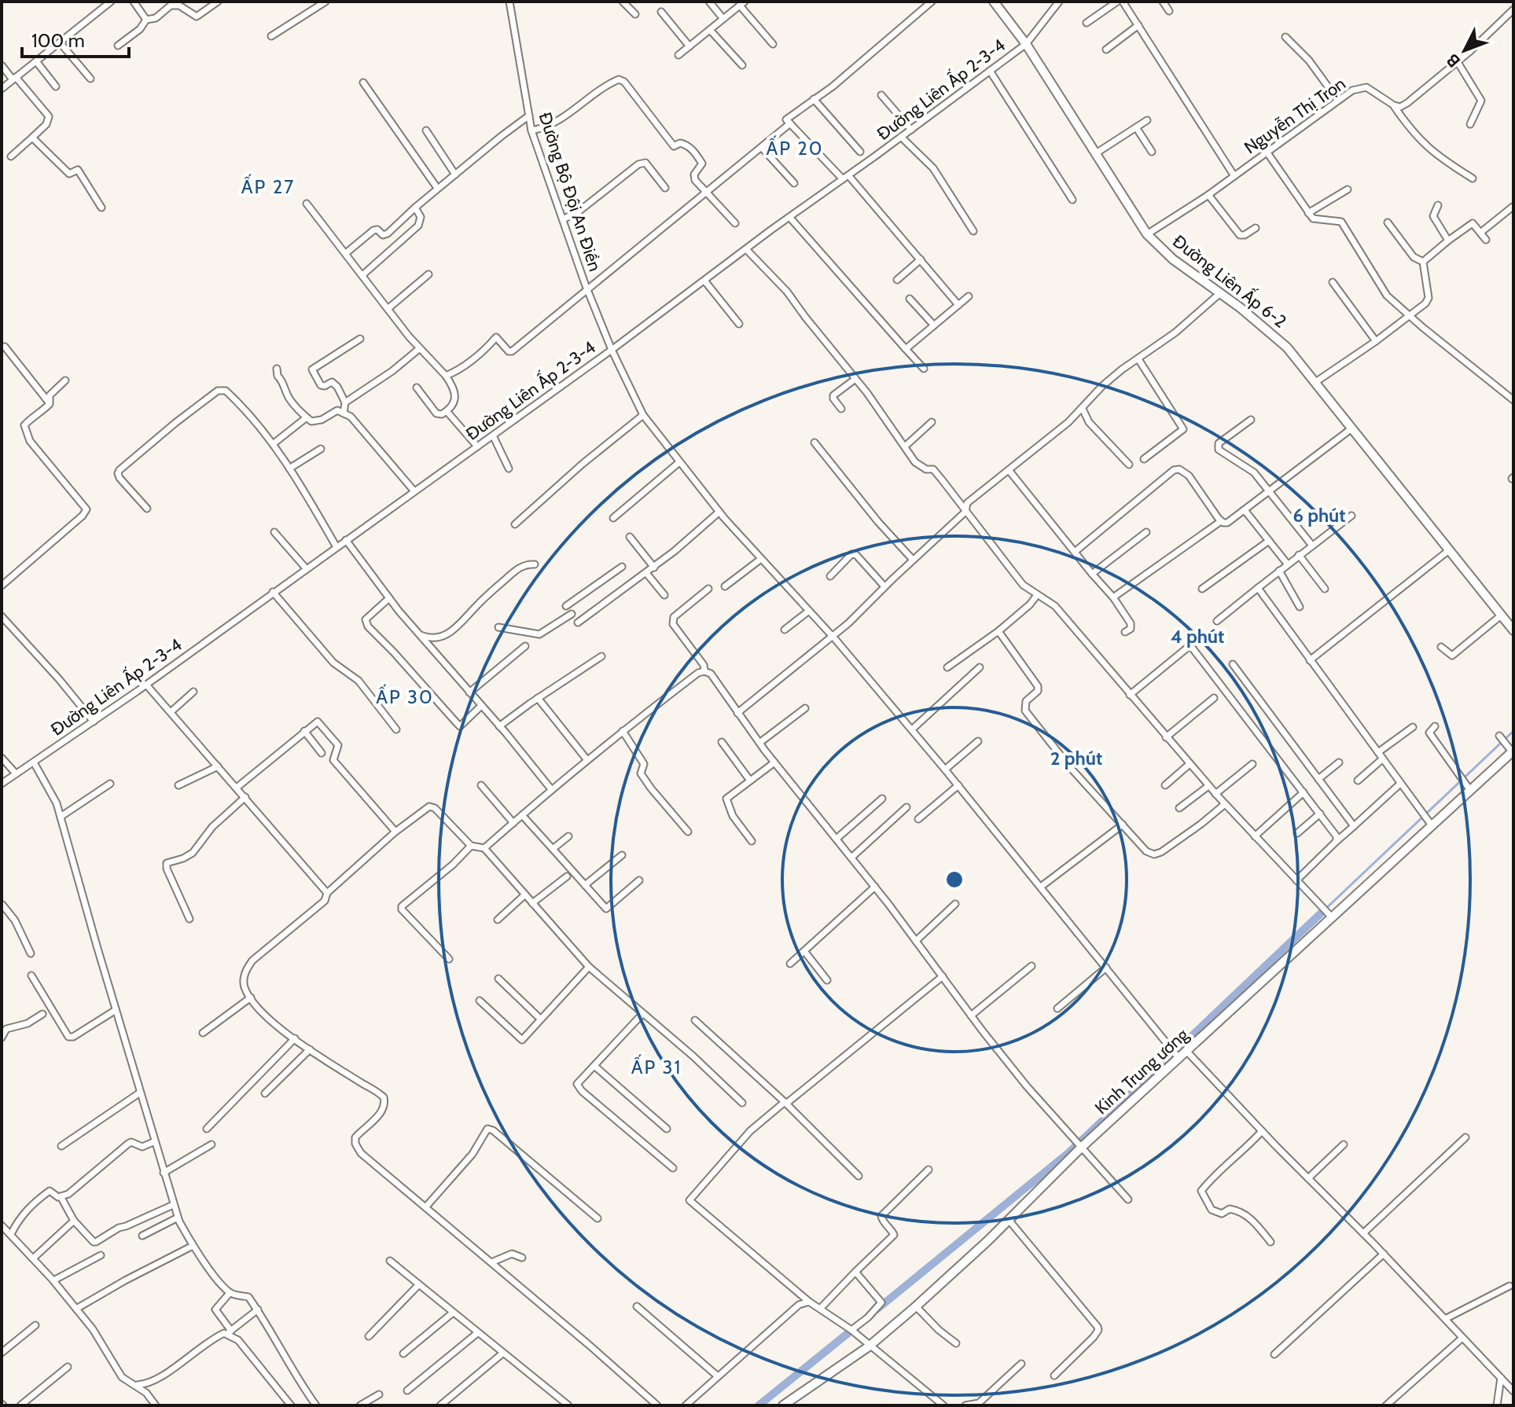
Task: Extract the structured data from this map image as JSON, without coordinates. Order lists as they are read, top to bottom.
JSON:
{
  "streets": {
    "street": [
      "Đường Liên Ấp 2-3-4",
      "Nguyễn Thị Trọn",
      "Đường Bộ Đội An Điền",
      "Đường Liên Ấp 6-2",
      "Kinh Trung ương"
    ]
  },
  "crossings": [
    ["Đường Liên Ấp 2-3-4", "Đường Bộ Đội An Điền"],
    ["Đường Liên Ấp 2-3-4", "Đường Liên Ấp 6-2"],
    ["Nguyễn Thị Trọn", "Đường Liên Ấp 6-2"],
    ["Đường Bộ Đội An Điền", "Kinh Trung ương"]
  ],
  "districts": [
    "ẤP 20",
    "ẤP 27",
    "ẤP 30",
    "ẤP 31"
  ],
  "scale_bar": "100 m",
  "north": "bottom left",
  "rings": ["6 phút", "4 phút", "2 phút"]
}
